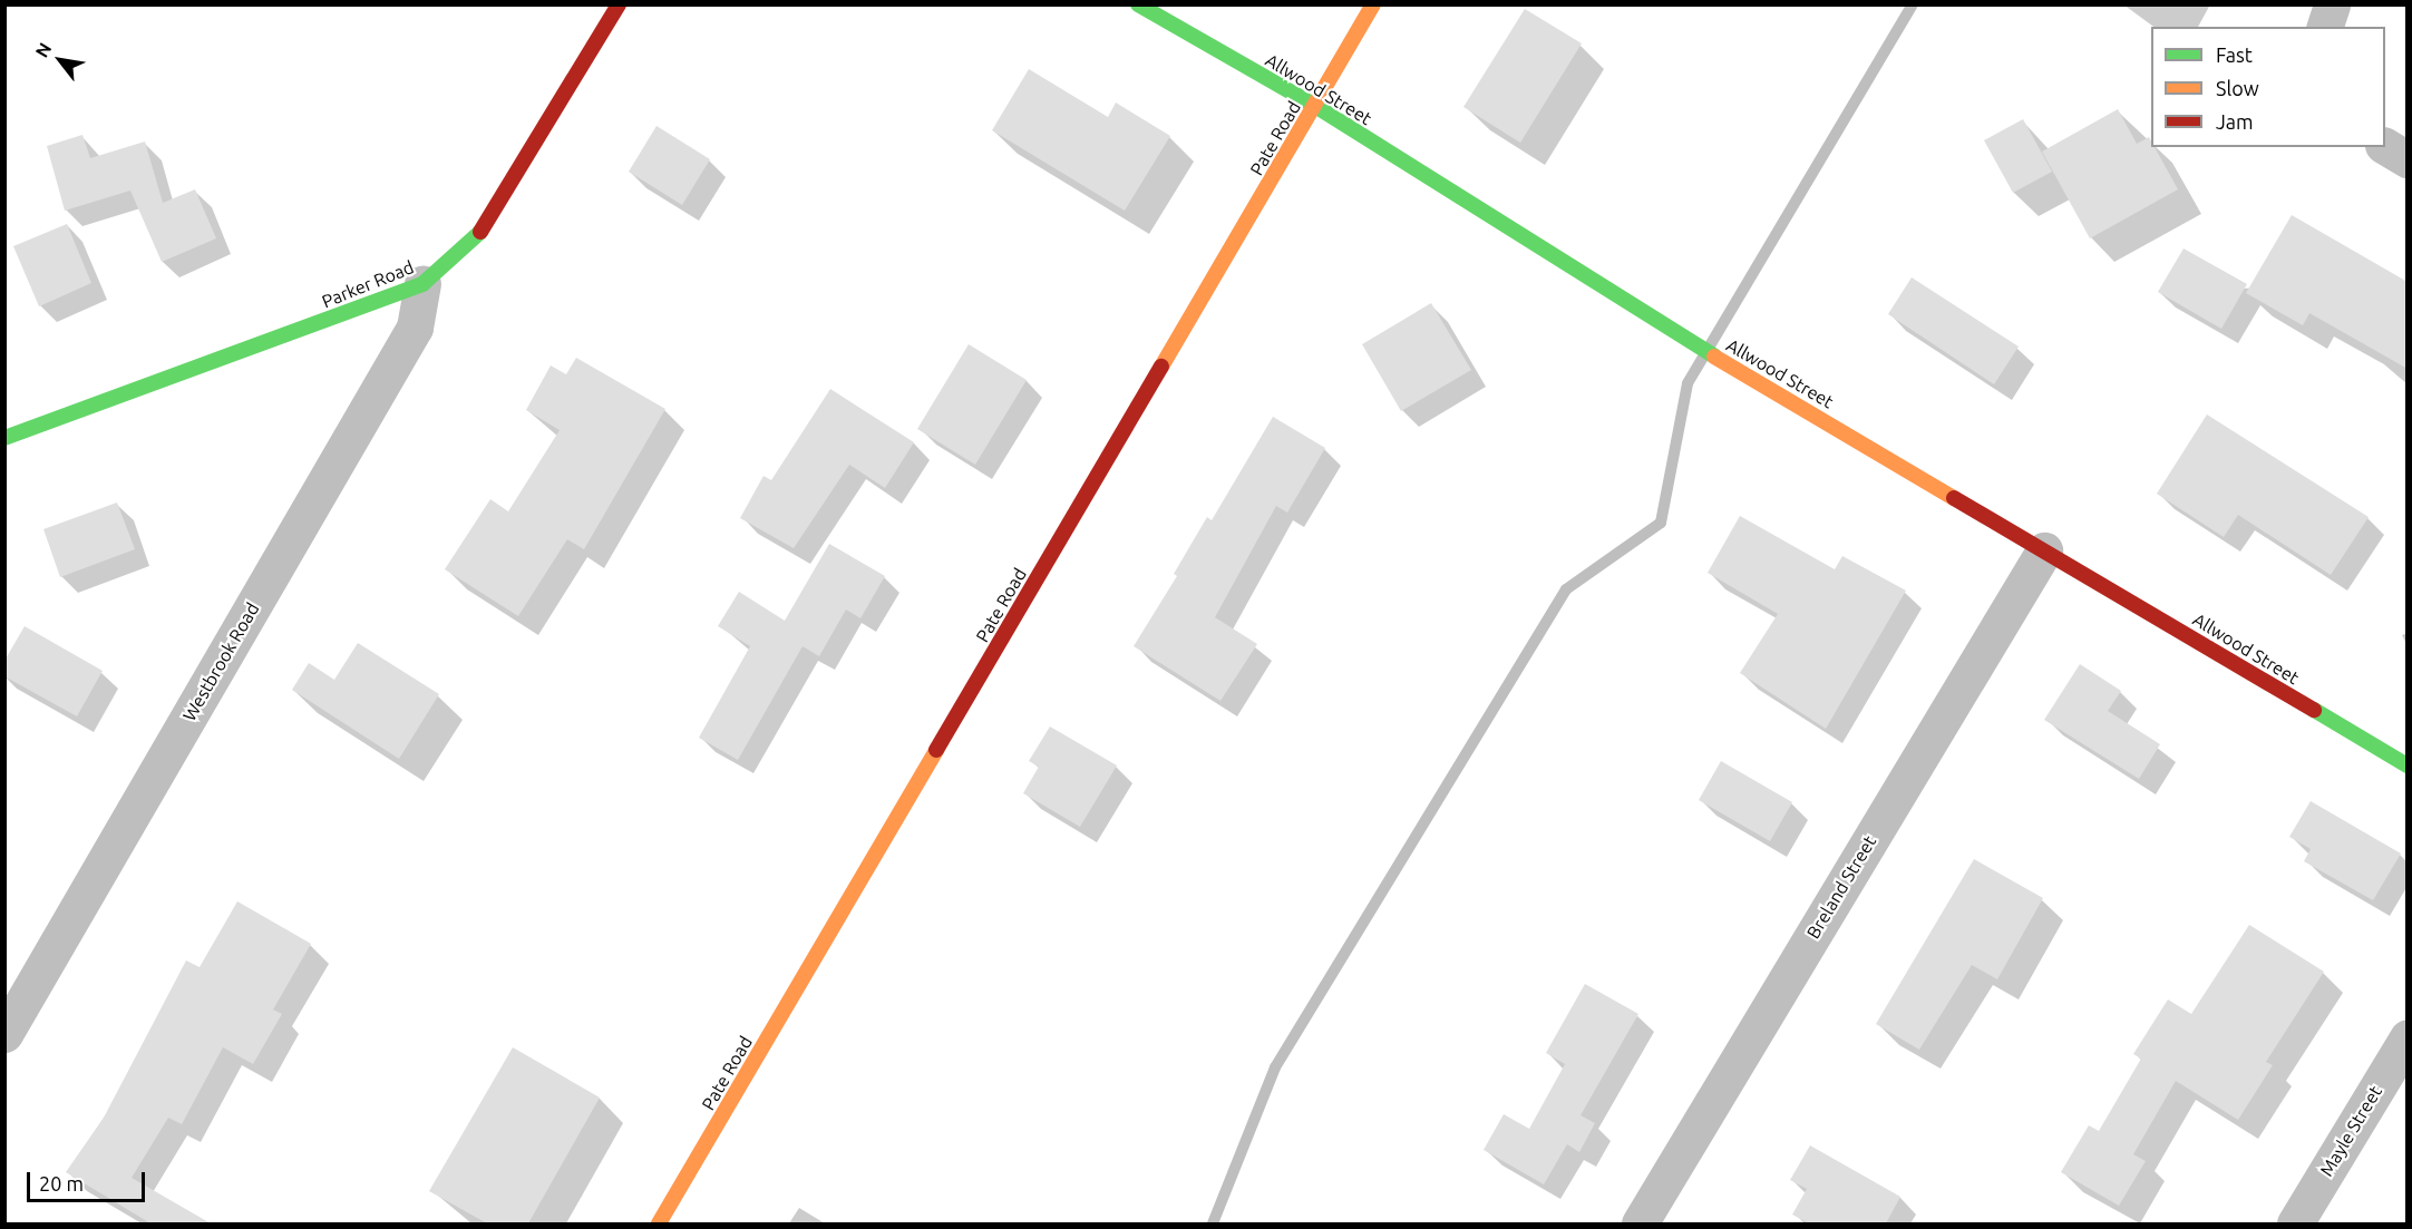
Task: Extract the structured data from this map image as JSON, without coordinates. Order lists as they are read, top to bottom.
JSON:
{
  "streets": {
    "street": [
      "Allwood Street",
      "Pate Road",
      "Parker Road",
      "Westbrook Road",
      "Breland Street",
      "Mayle Street"
    ]
  },
  "crossings": [
    ["Allwood Street", "Pate Road"],
    ["Allwood Street", "Breland Street"],
    ["Parker Road", "Westbrook Road"]
  ],
  "legend": ["Fast", "Slow", "Jam"],
  "scale_bar": "20 m",
  "north": "top left"
}
